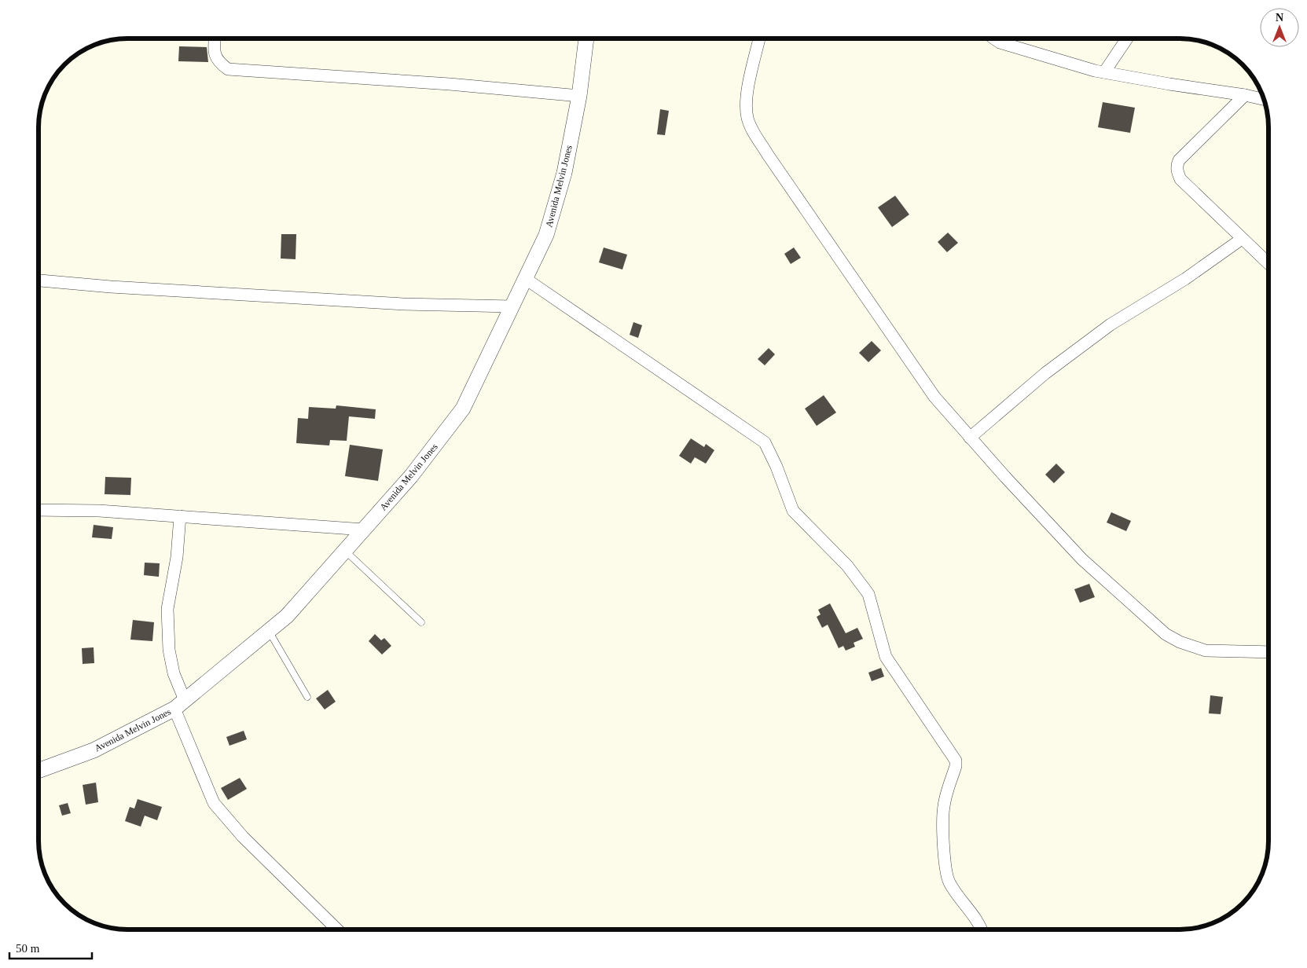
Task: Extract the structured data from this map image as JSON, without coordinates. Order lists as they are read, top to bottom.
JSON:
{
  "streets": {
    "street": ["Avenida Melvin Jones"]
  },
  "scale_bar": "50 m",
  "north": "top"
}
